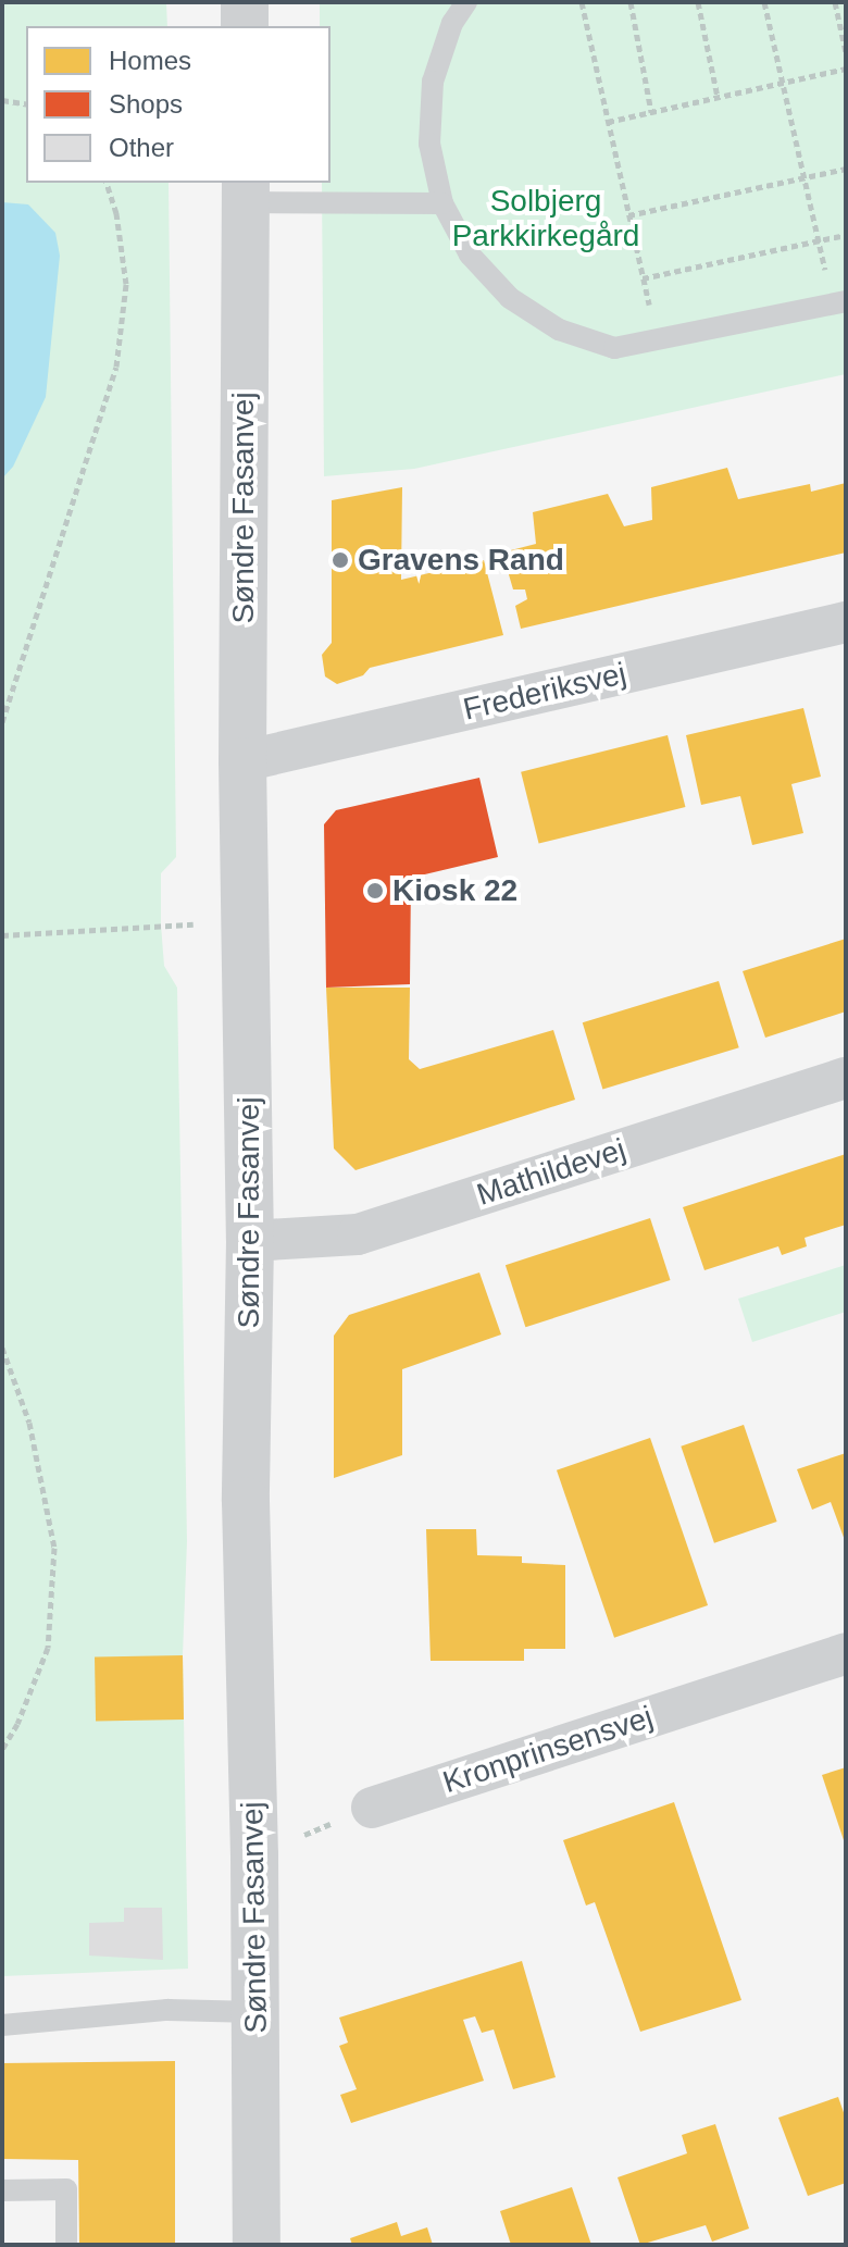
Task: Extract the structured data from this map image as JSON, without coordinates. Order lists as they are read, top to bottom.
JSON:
{
  "streets": {
    "street": [
      "Søndre Fasanvej",
      "Frederiksvej",
      "Mathildevej",
      "Kronprinsensvej"
    ]
  },
  "crossings": [
    ["Søndre Fasanvej", "Frederiksvej"],
    ["Søndre Fasanvej", "Mathildevej"]
  ],
  "parks": ["Solbjerg Parkkirkegård"],
  "places": ["Gravens Rand", "Kiosk 22"],
  "legend": ["Homes", "Shops", "Other"]
}
